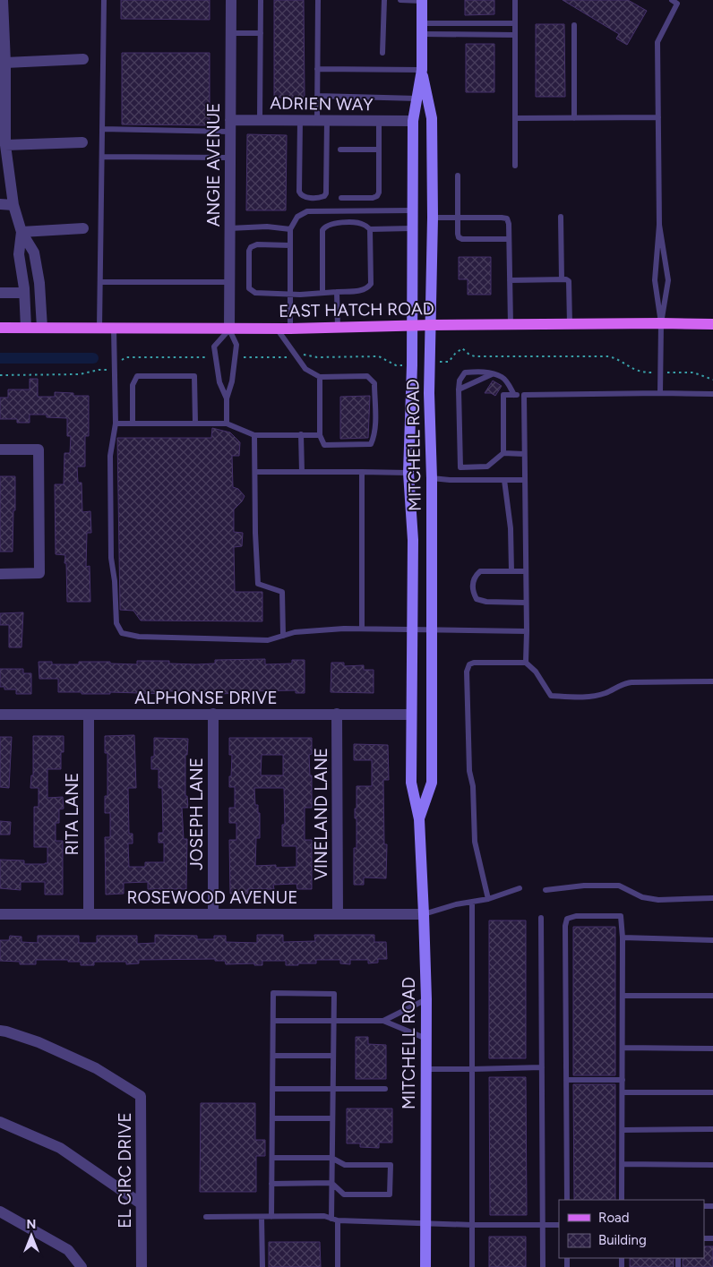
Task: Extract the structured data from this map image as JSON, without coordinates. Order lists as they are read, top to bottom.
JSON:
{
  "streets": {
    "main road": ["EAST HATCH ROAD", "MITCHELL ROAD"],
    "street": [
      "ADRIEN WAY",
      "ANGIE AVENUE",
      "ALPHONSE DRIVE",
      "RITA LANE",
      "JOSEPH LANE",
      "VINELAND LANE",
      "ROSEWOOD AVENUE",
      "EL CIRC DRIVE"
    ]
  },
  "crossings": [
    ["ADRIEN WAY", "ANGIE AVENUE"],
    ["ADRIEN WAY", "MITCHELL ROAD"],
    ["ANGIE AVENUE", "EAST HATCH ROAD"],
    ["EAST HATCH ROAD", "MITCHELL ROAD"],
    ["MITCHELL ROAD", "ALPHONSE DRIVE"],
    ["MITCHELL ROAD", "ROSEWOOD AVENUE"],
    ["ALPHONSE DRIVE", "RITA LANE"],
    ["ALPHONSE DRIVE", "JOSEPH LANE"],
    ["ALPHONSE DRIVE", "VINELAND LANE"],
    ["RITA LANE", "ROSEWOOD AVENUE"],
    ["JOSEPH LANE", "ROSEWOOD AVENUE"],
    ["VINELAND LANE", "ROSEWOOD AVENUE"]
  ],
  "legend": ["Road", "Building"],
  "north": "top"
}
